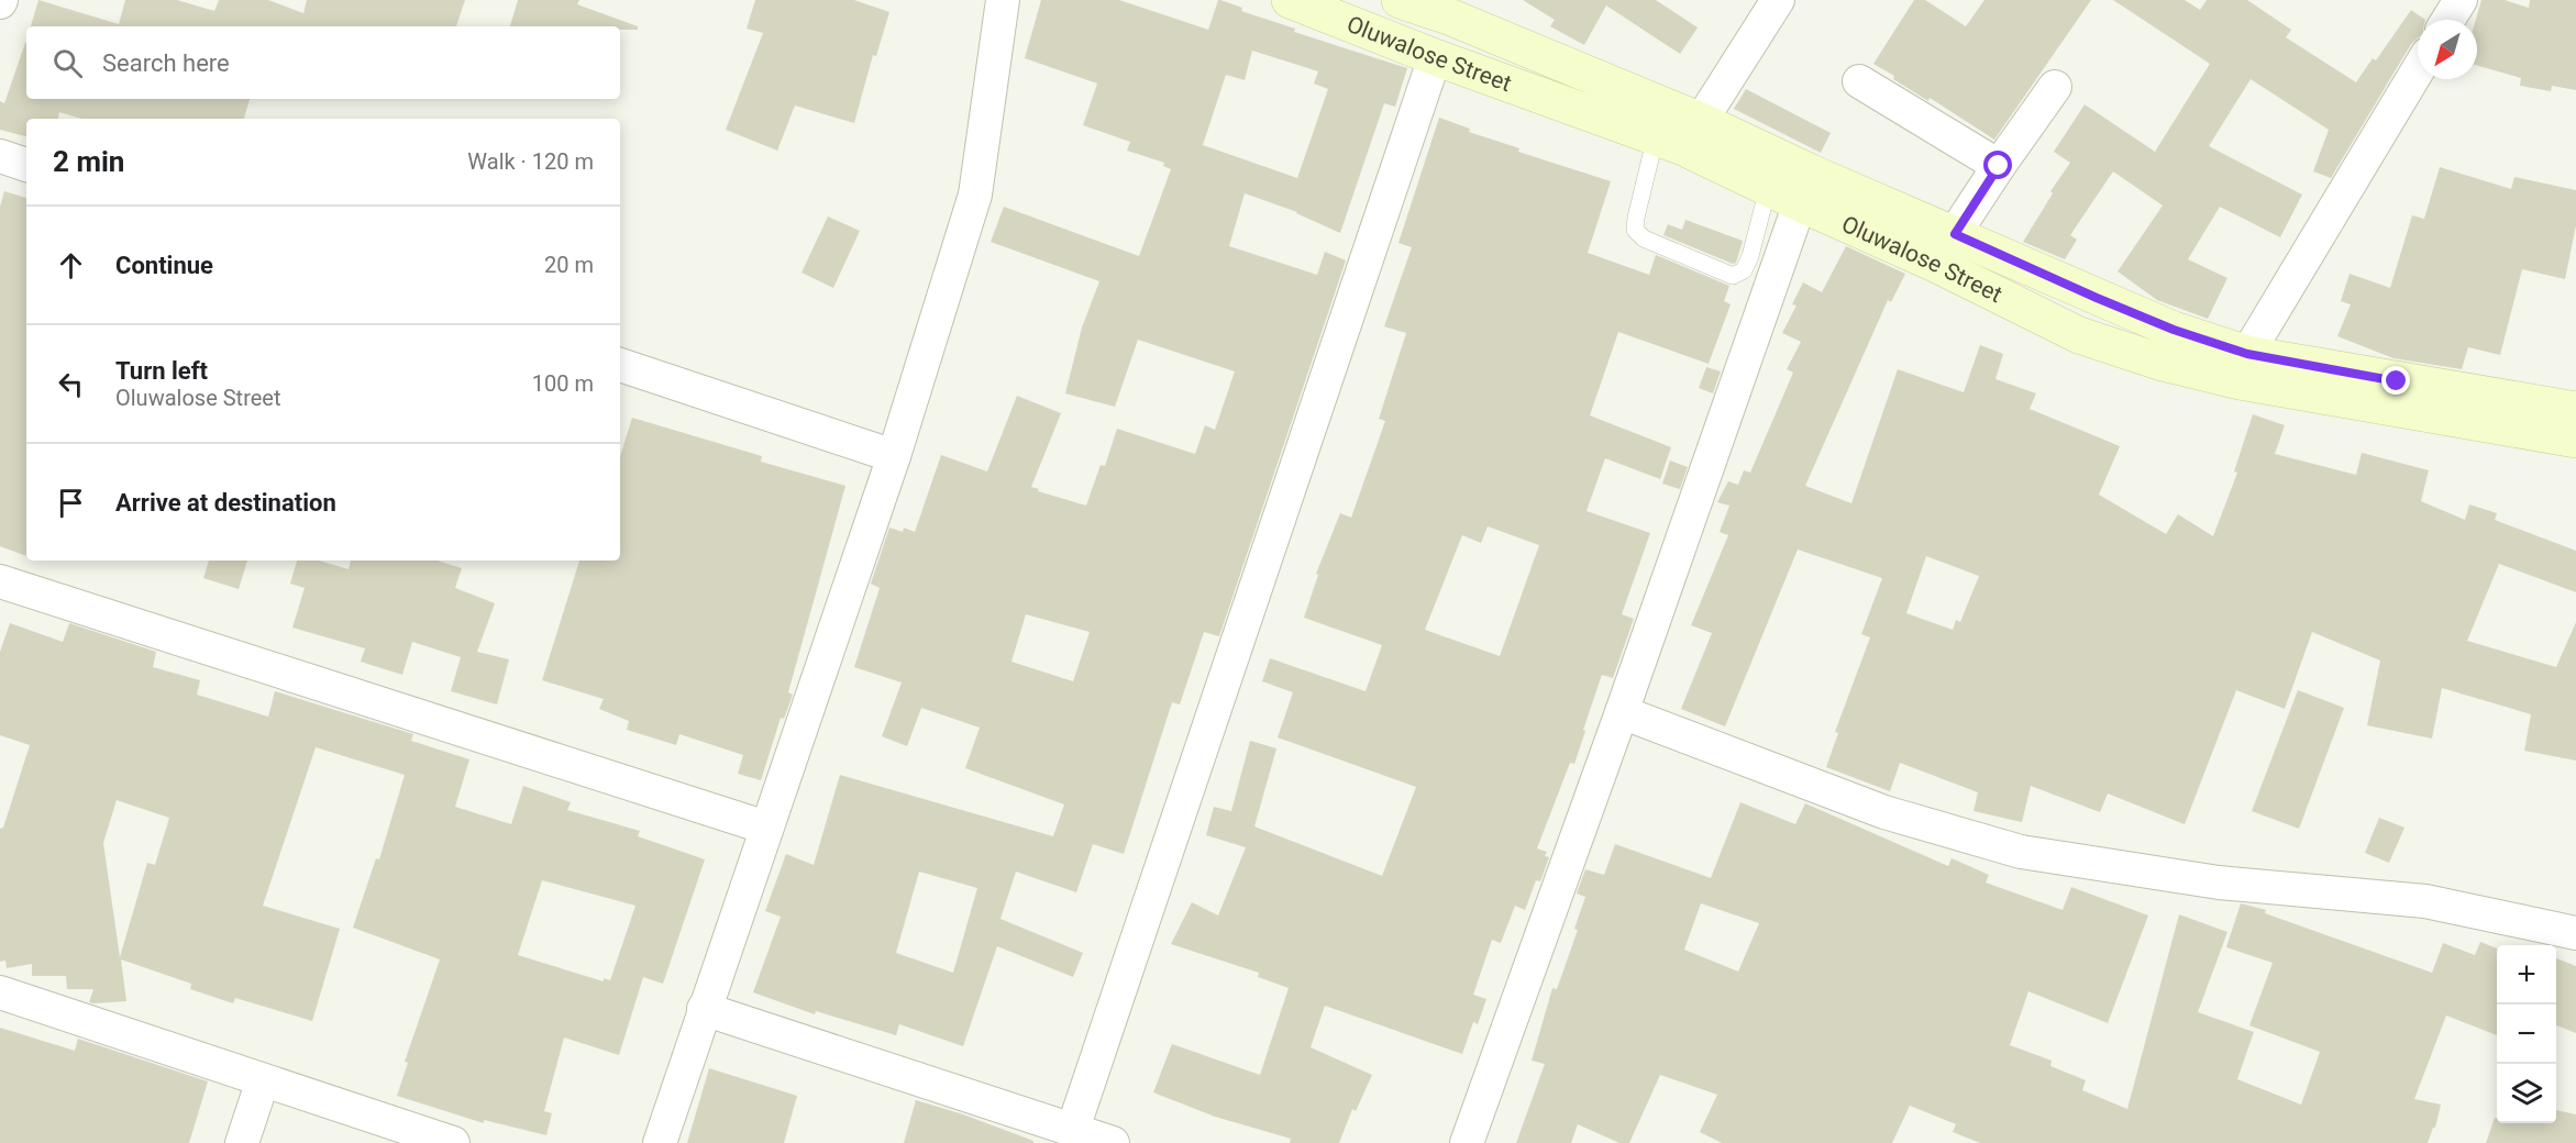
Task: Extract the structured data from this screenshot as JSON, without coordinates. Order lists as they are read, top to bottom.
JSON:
{
  "streets": {
    "street": ["Oluwalose Street"]
  },
  "north": "bottom left",
  "page": {
    "search": "Search here",
    "heading": ["2 min", "Walk · 120 m"],
    "list": [
      ["Continue", "20 m"],
      ["Turn left", "Oluwalose Street", "100 m"],
      "Arrive at destination"
    ],
    "map_buttons": ["+", "−"]
  }
}
